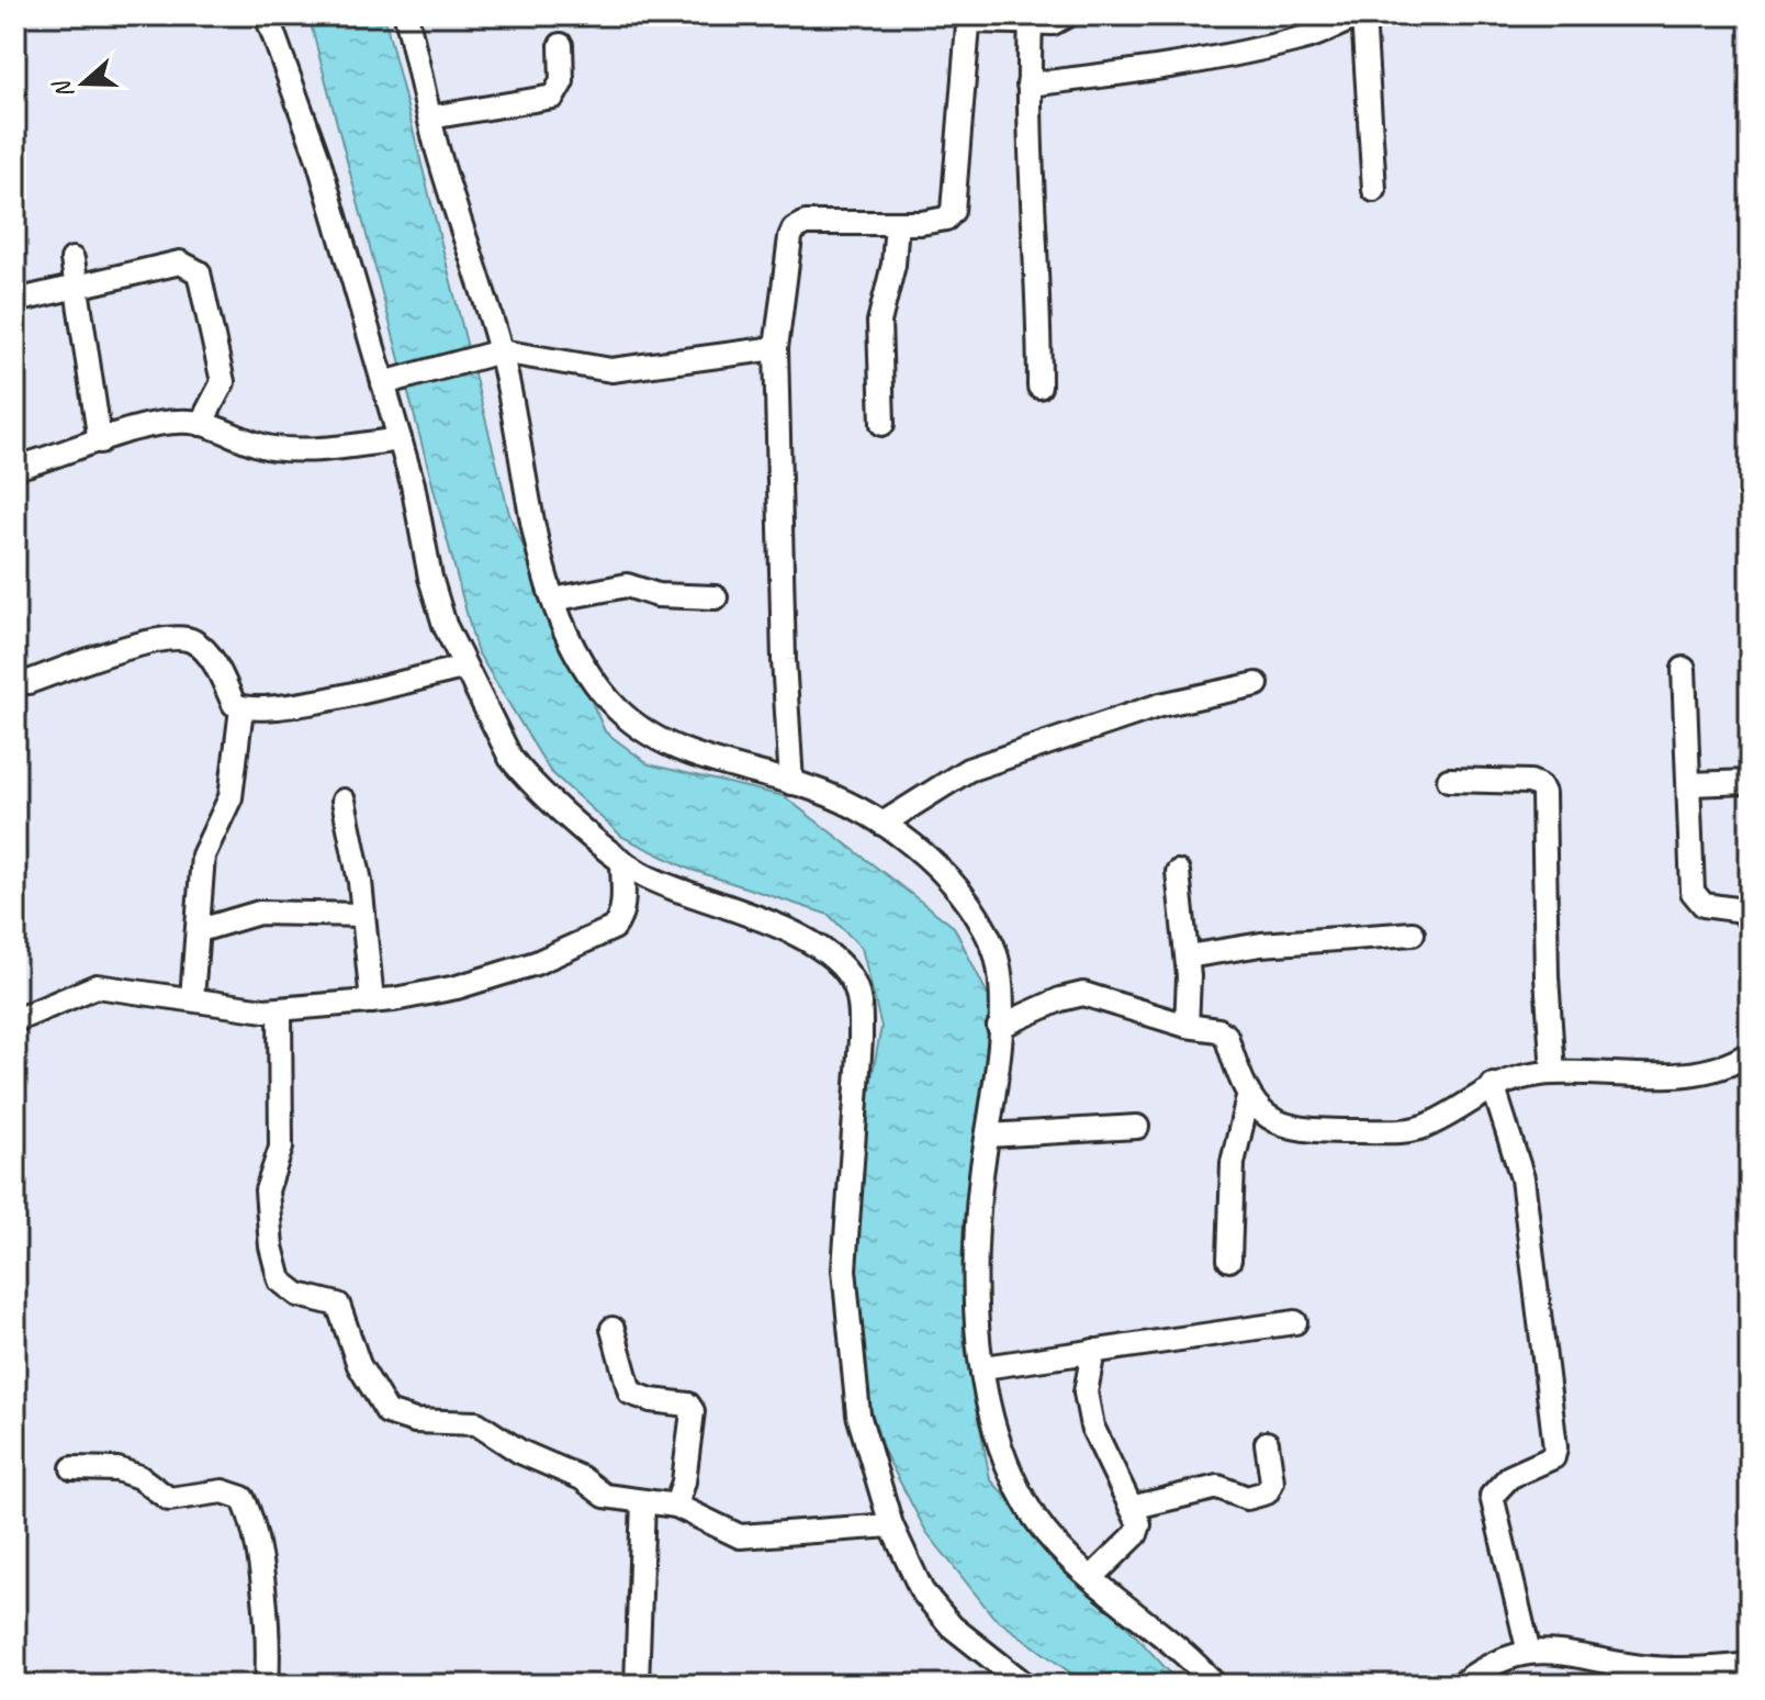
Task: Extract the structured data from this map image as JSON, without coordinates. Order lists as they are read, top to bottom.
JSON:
{
  "north": "left"
}
